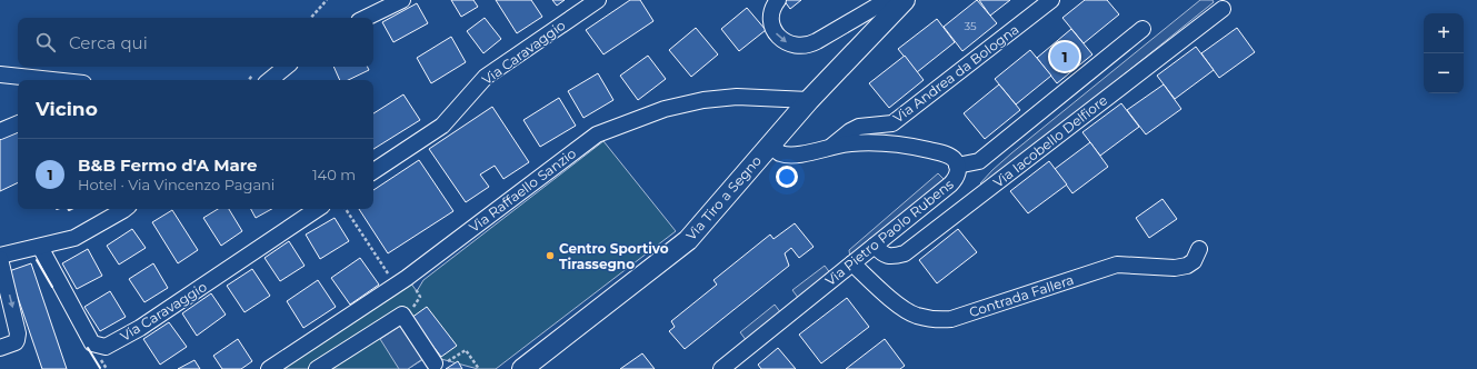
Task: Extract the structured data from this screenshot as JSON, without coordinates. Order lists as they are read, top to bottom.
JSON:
{
  "streets": {
    "main road": ["Via Tiro a Segno"],
    "street": [
      "Via Caravaggio",
      "Via Andrea da Bologna",
      "Via Iacobello Delfiore",
      "Via Raffaello Sanzio",
      "Via Pietro Paolo Rubens",
      "Contrada Fallera"
    ]
  },
  "crossings": [
    ["Via Andrea da Bologna", "Via Pietro Paolo Rubens"],
    ["Via Iacobello Delfiore", "Via Pietro Paolo Rubens"],
    ["Via Raffaello Sanzio", "Via Tiro a Segno"],
    ["Via Tiro a Segno", "Via Pietro Paolo Rubens"],
    ["Via Pietro Paolo Rubens", "Contrada Fallera"]
  ],
  "places": ["Centro Sportivo Tirassegno"],
  "house_numbers": ["35"],
  "page": {
    "map_buttons": ["+", "−"],
    "search": "Cerca qui",
    "pins": "1",
    "heading": "Vicino",
    "list": [
      {
        "mark": "1",
        "name": "B&B Fermo d'A Mare",
        "note": "Hotel · Via Vincenzo Pagani",
        "value": "140 m"
      }
    ]
  }
}
